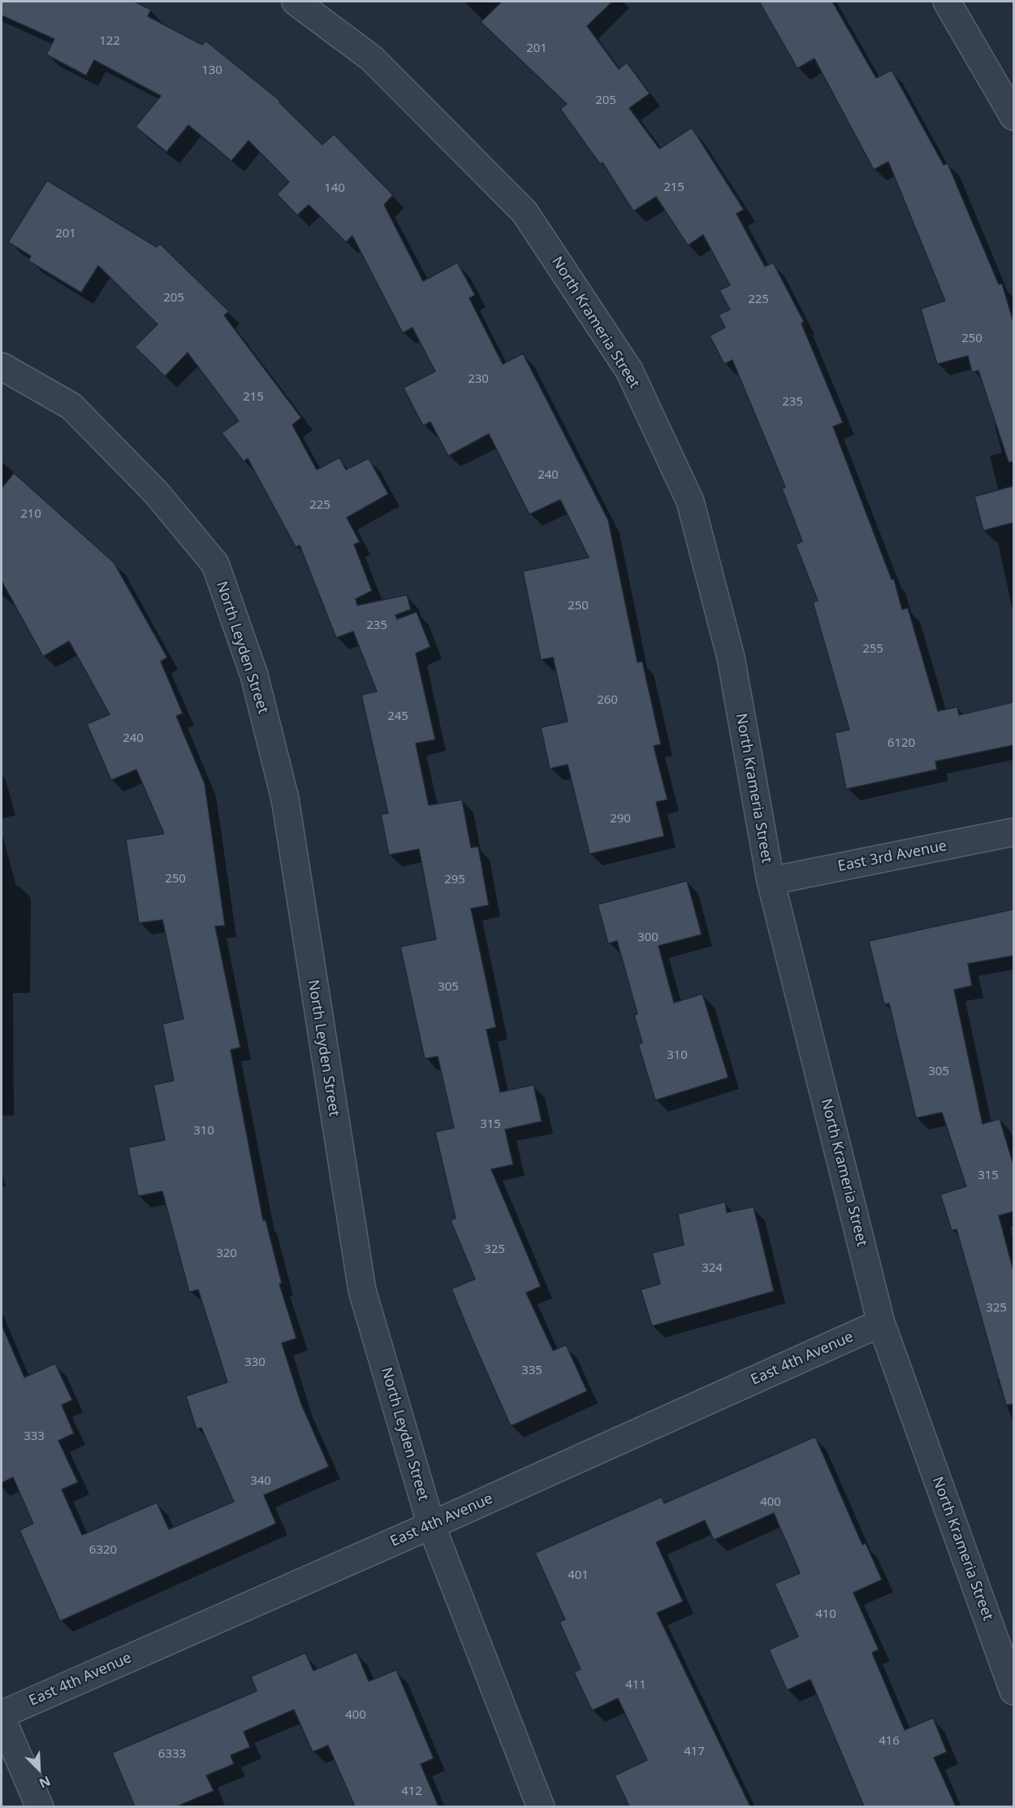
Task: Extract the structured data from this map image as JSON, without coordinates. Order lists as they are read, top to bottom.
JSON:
{
  "streets": {
    "street": [
      "North Krameria Street",
      "North Leyden Street",
      "East 3rd Avenue",
      "East 4th Avenue"
    ]
  },
  "crossings": [
    ["North Krameria Street", "East 3rd Avenue"],
    ["North Krameria Street", "East 4th Avenue"],
    ["North Leyden Street", "East 4th Avenue"]
  ],
  "house_numbers": [
    "122",
    "201",
    "130",
    "205",
    "215",
    "140",
    "201",
    "205",
    "225",
    "250",
    "230",
    "215",
    "235",
    "240",
    "225",
    "210",
    "250",
    "235",
    "255",
    "260",
    "245",
    "240",
    "6120",
    "290",
    "250",
    "295",
    "300",
    "305",
    "310",
    "305",
    "315",
    "310",
    "315",
    "325",
    "320",
    "324",
    "325",
    "330",
    "335",
    "333",
    "340",
    "400",
    "6320",
    "401",
    "410",
    "411",
    "400",
    "416",
    "417",
    "6333",
    "412"
  ],
  "north": "bottom right"
}
